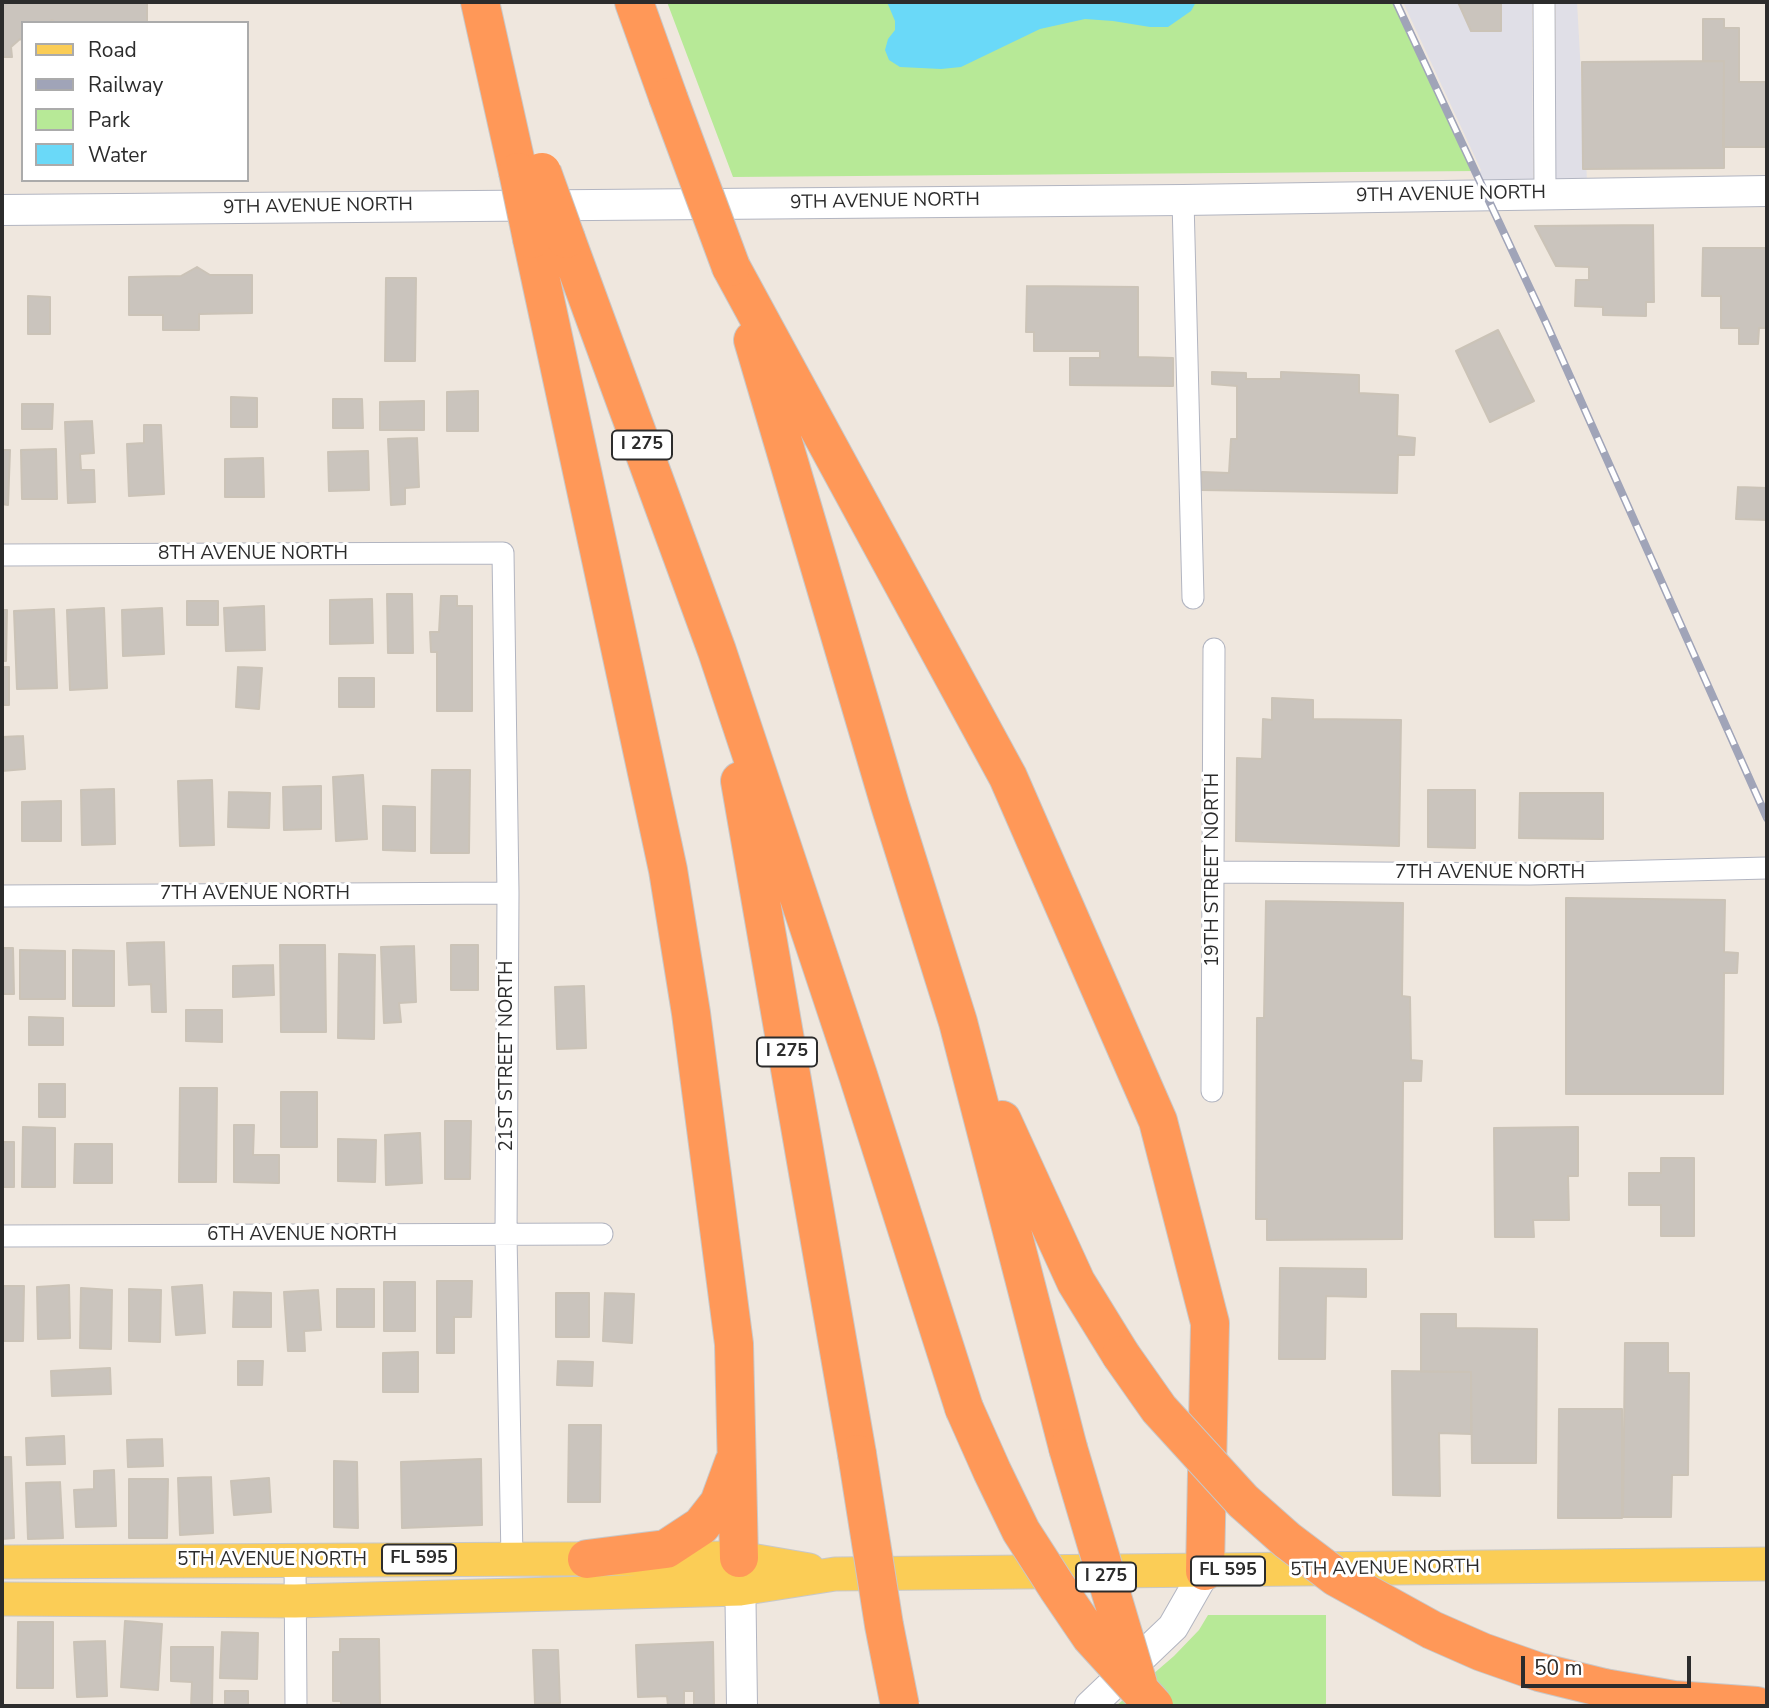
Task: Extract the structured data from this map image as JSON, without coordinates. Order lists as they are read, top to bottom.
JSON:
{
  "streets": {
    "highway": ["I 275"],
    "main road": ["FL 595", "5TH AVENUE NORTH"],
    "street": [
      "9TH AVENUE NORTH",
      "8TH AVENUE NORTH",
      "19TH STREET NORTH",
      "7TH AVENUE NORTH",
      "21ST STREET NORTH",
      "6TH AVENUE NORTH"
    ]
  },
  "crossings": [
    ["8TH AVENUE NORTH", "21ST STREET NORTH"],
    ["19TH STREET NORTH", "7TH AVENUE NORTH"],
    ["7TH AVENUE NORTH", "21ST STREET NORTH"],
    ["21ST STREET NORTH", "6TH AVENUE NORTH"],
    ["21ST STREET NORTH", "5TH AVENUE NORTH"]
  ],
  "legend": [
    "Road",
    "Railway",
    "Park",
    "Water"
  ],
  "scale_bar": "50 m"
}
